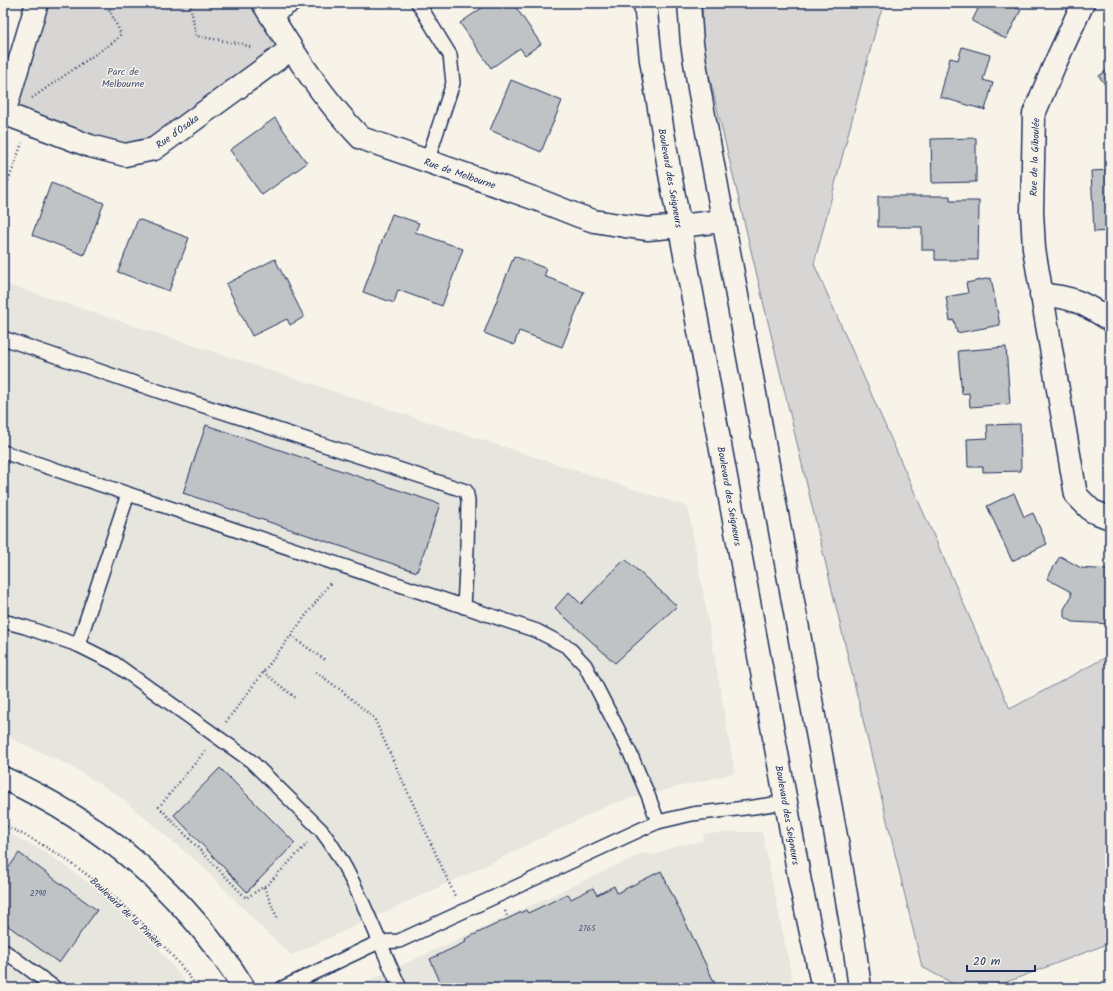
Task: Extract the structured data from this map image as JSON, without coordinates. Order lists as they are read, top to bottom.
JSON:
{
  "streets": {
    "street": [
      "Rue d'Osaka",
      "Rue de la Giboulée",
      "Rue de Melbourne",
      "Boulevard des Seigneurs"
    ],
    "path": ["Boulevard de la Pinière"]
  },
  "crossings": [
    ["Rue d'Osaka", "Rue de Melbourne"],
    ["Rue de Melbourne", "Boulevard des Seigneurs"]
  ],
  "parks": ["Parc de Melbourne"],
  "house_numbers": ["2790", "2765"],
  "scale_bar": "20 m"
}
